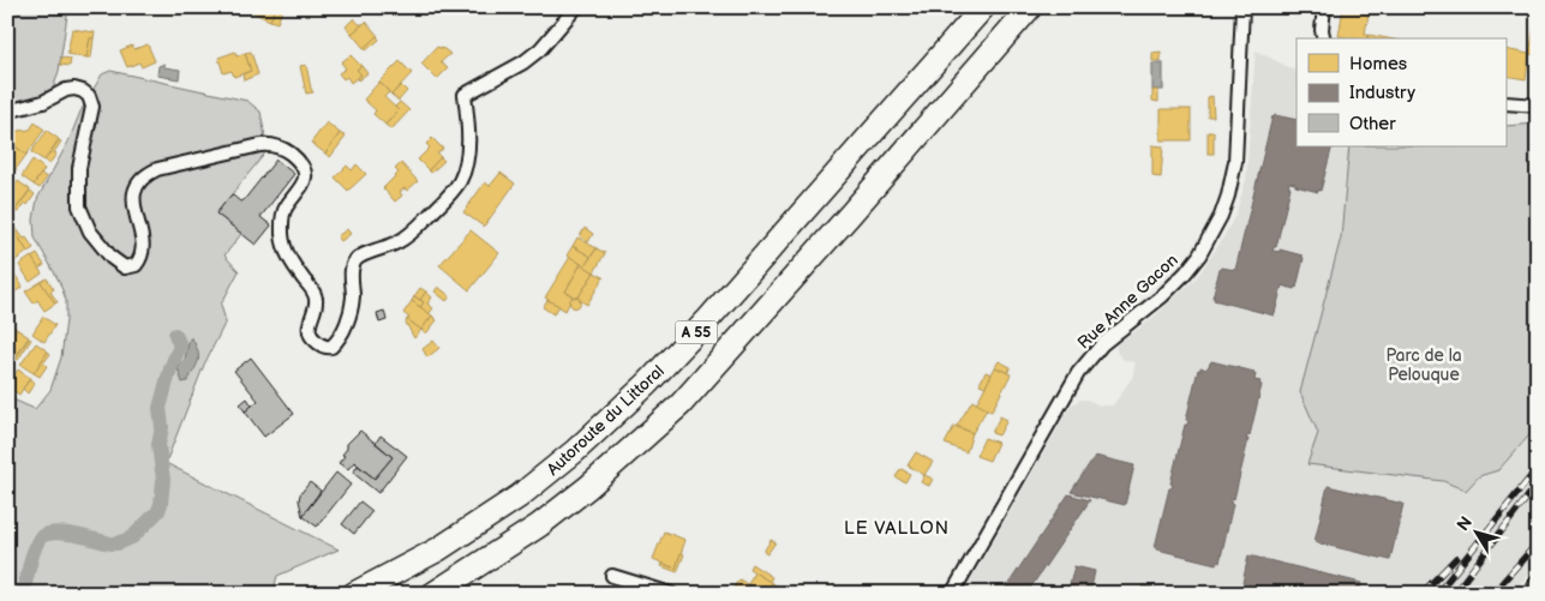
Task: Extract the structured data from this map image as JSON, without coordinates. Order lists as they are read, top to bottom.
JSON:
{
  "streets": {
    "highway": ["A 55", "Autoroute du Littoral"],
    "street": ["Rue Anne Gacon"]
  },
  "districts": ["LE VALLON"],
  "parks": ["Parc de la Pelouque"],
  "legend": ["Homes", "Industry", "Other"],
  "north": "top left"
}
